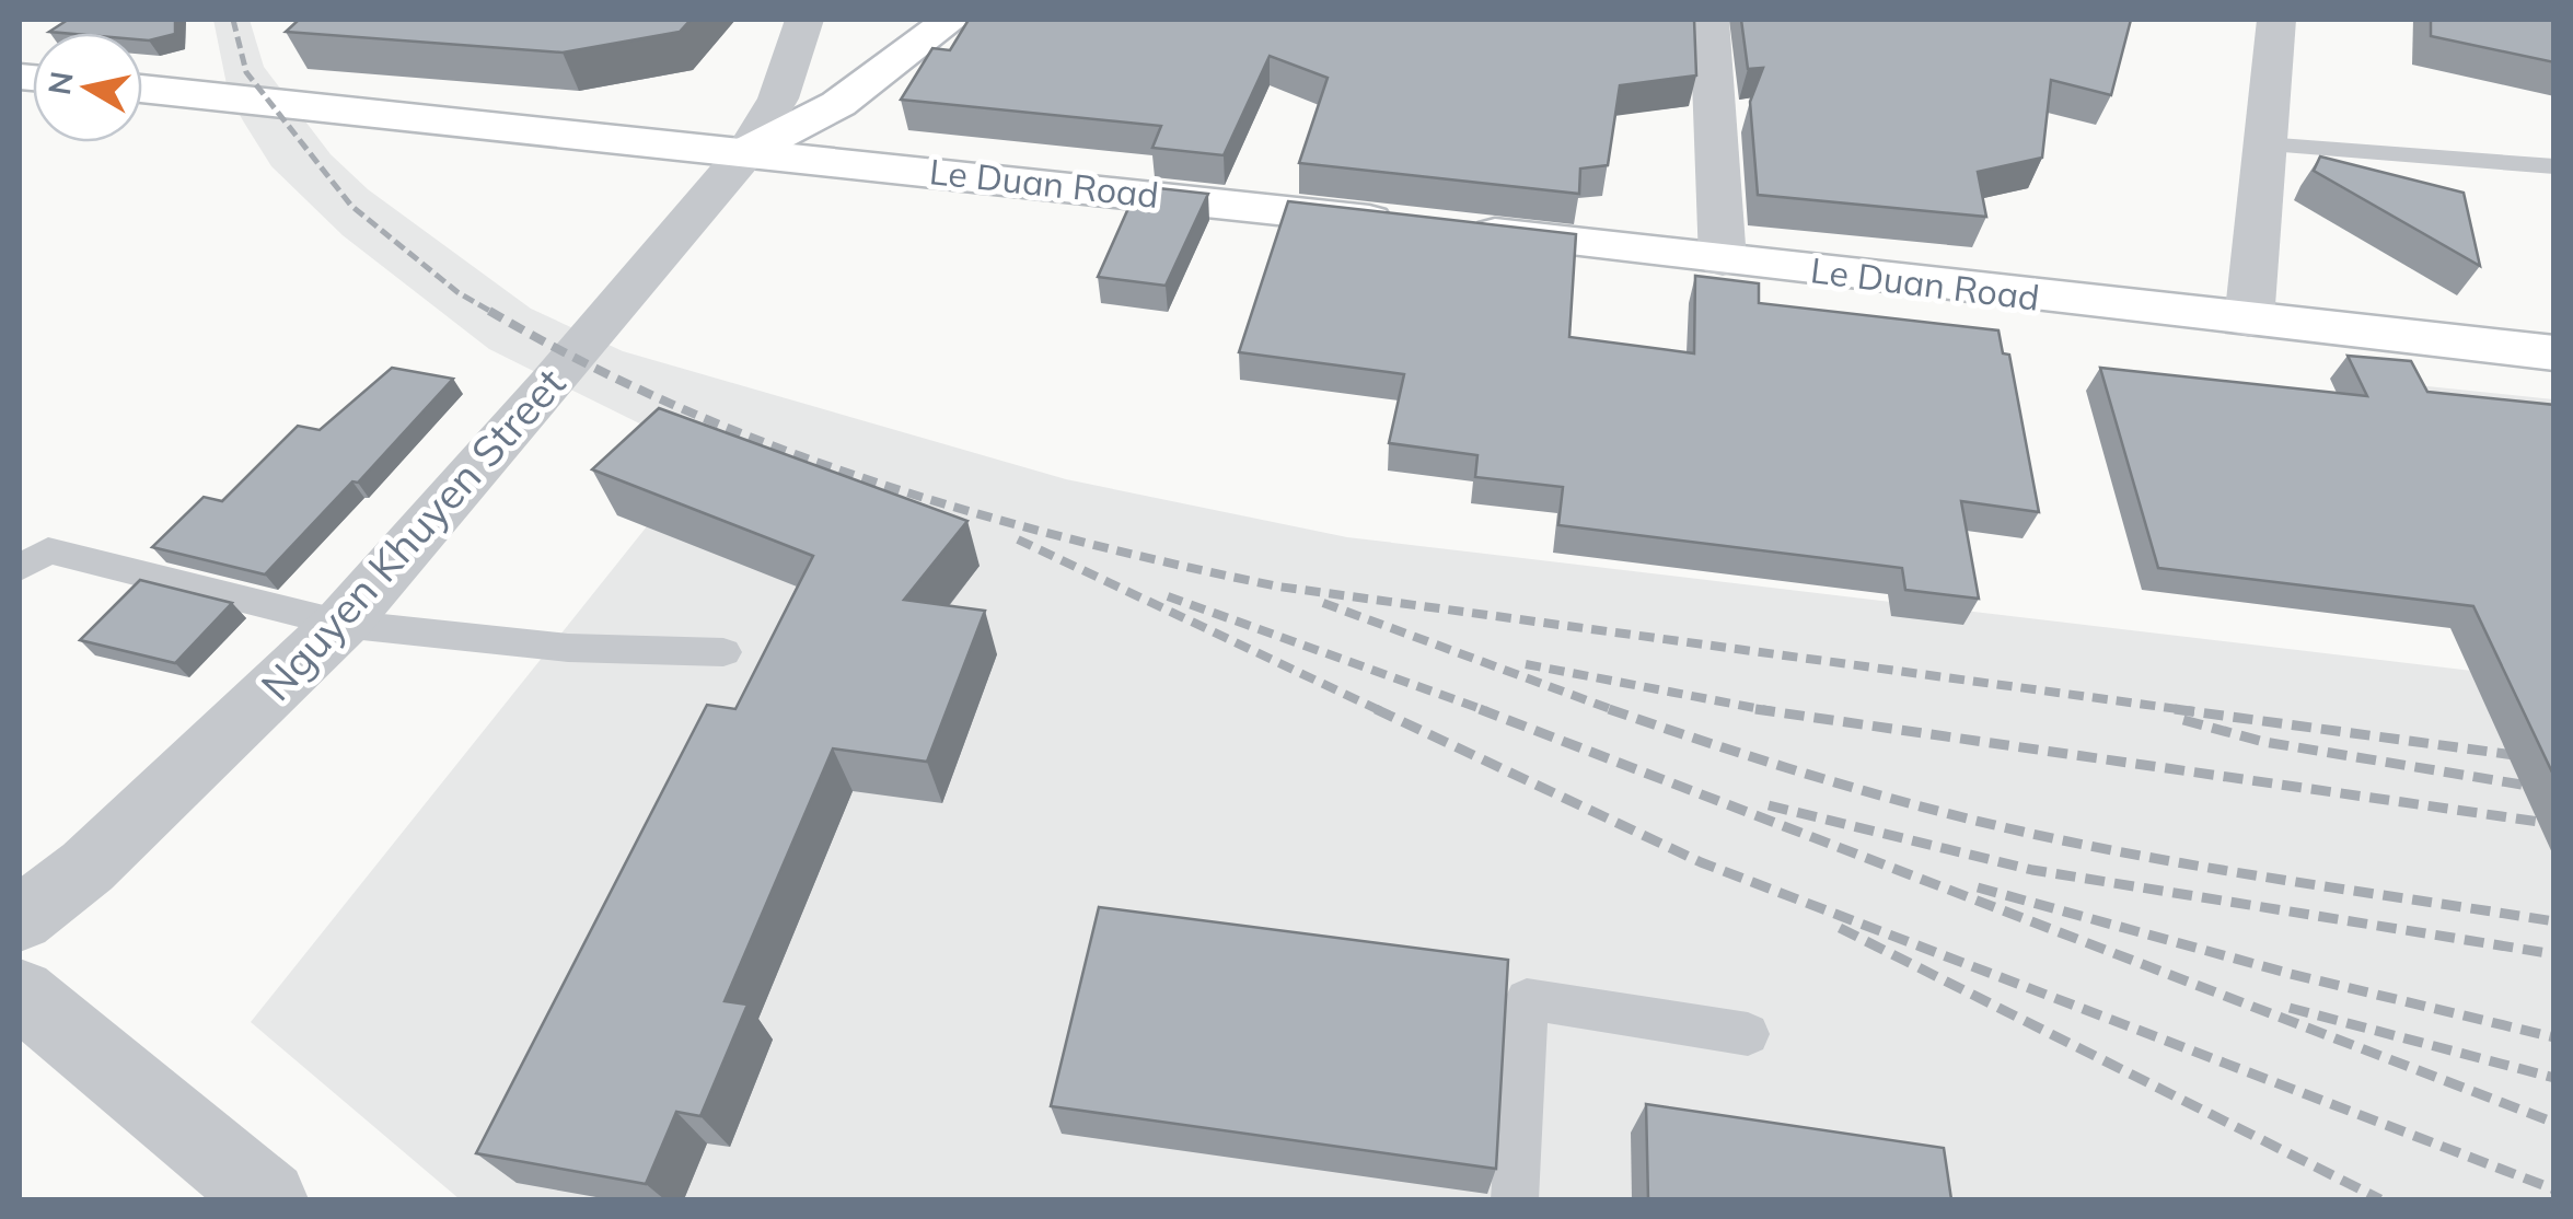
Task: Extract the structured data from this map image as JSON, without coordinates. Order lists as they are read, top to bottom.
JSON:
{
  "streets": {
    "main road": ["Le Duan Road"],
    "street": ["Nguyen Khuyen Street"]
  },
  "crossings": [
    ["Le Duan Road", "Nguyen Khuyen Street"]
  ],
  "north": "left"
}
